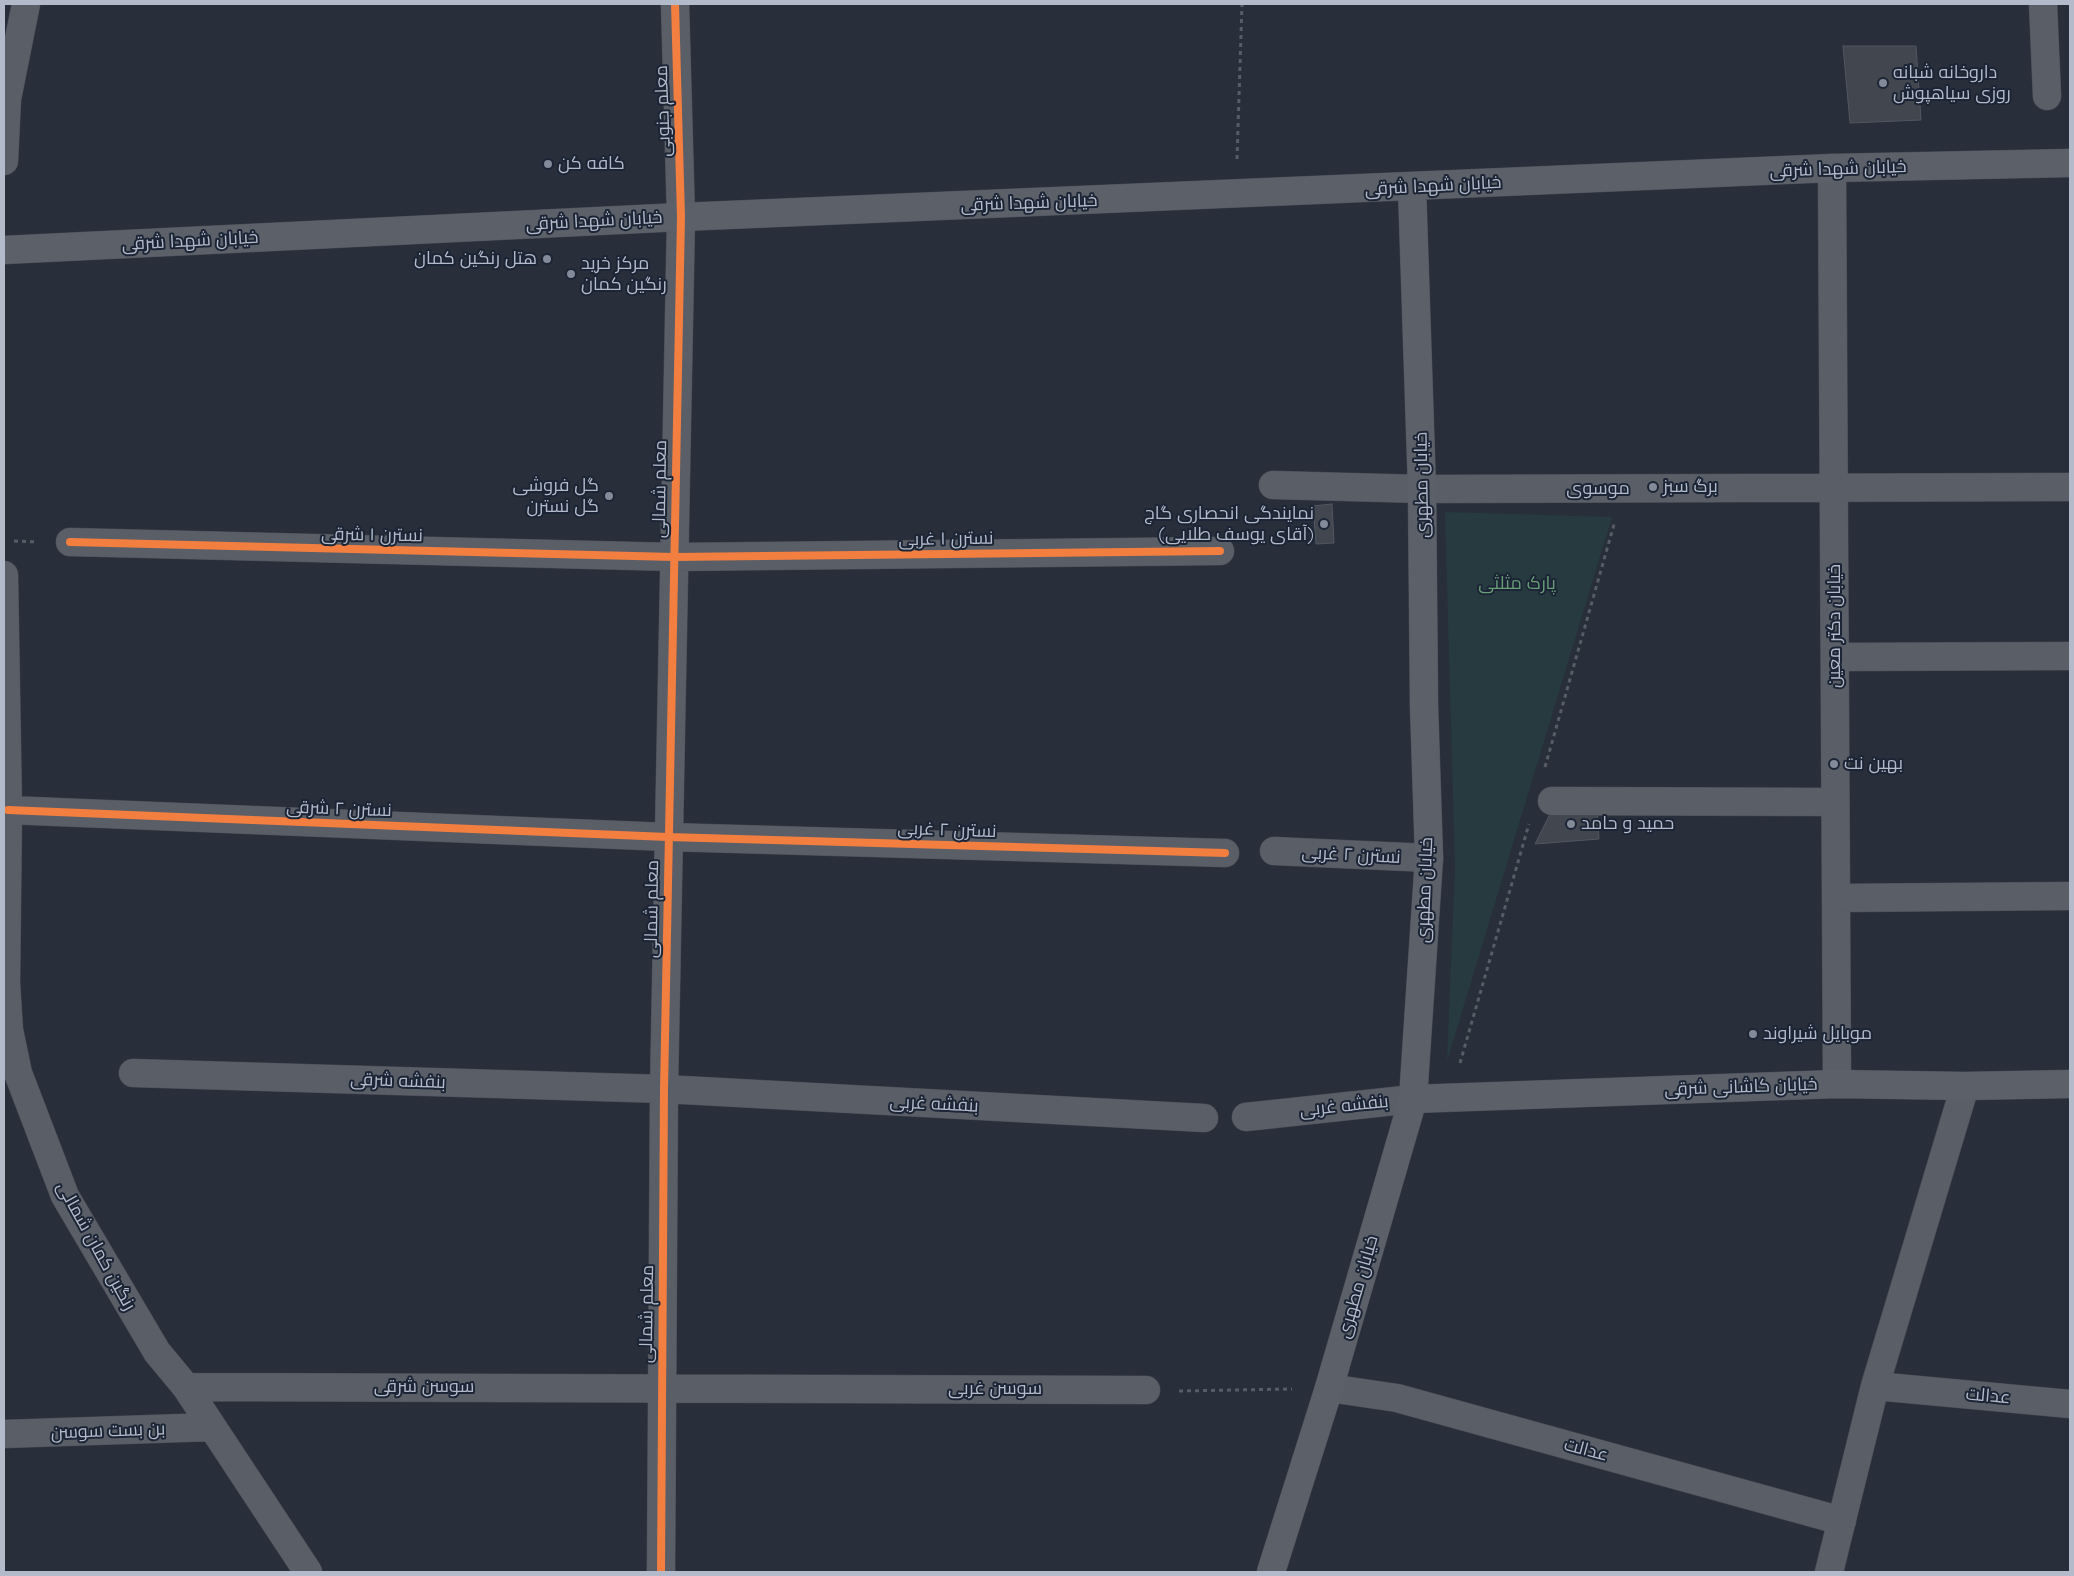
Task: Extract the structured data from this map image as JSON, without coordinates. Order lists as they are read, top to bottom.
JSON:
{
  "streets": {
    "main road": ["خیابان شهدا شرقی", "خیابان مطهری", "خیابان کاشانی شرقی"],
    "street": [
      "معلم جنوبی",
      "معلم شمالی",
      "موسوی",
      "نسترن ۱ شرقی",
      "نسترن ۱ غربی",
      "خیابان دکتر معین",
      "نسترن ۲ شرقی",
      "نسترن ۲ غربی",
      "بنفشه شرقی",
      "بنفشه غربی",
      "رنگین کمان شمالی",
      "سوسن شرقی",
      "سوسن غربی",
      "عدالت",
      "بن بست سوسن"
    ]
  },
  "crossings": [
    ["معلم جنوبی", "خیابان شهدا شرقی"],
    ["معلم جنوبی", "معلم شمالی"],
    ["خیابان شهدا شرقی", "خیابان مطهری"],
    ["خیابان شهدا شرقی", "معلم شمالی"],
    ["خیابان شهدا شرقی", "خیابان دکتر معین"],
    ["خیابان مطهری", "موسوی"],
    ["خیابان مطهری", "نسترن ۲ غربی"],
    ["خیابان مطهری", "خیابان کاشانی شرقی"],
    ["خیابان مطهری", "بنفشه غربی"],
    ["خیابان مطهری", "عدالت"],
    ["معلم شمالی", "نسترن ۱ شرقی"],
    ["معلم شمالی", "نسترن ۱ غربی"],
    ["معلم شمالی", "نسترن ۲ شرقی"],
    ["معلم شمالی", "نسترن ۲ غربی"],
    ["معلم شمالی", "بنفشه شرقی"],
    ["معلم شمالی", "بنفشه غربی"],
    ["معلم شمالی", "سوسن شرقی"],
    ["معلم شمالی", "سوسن غربی"],
    ["موسوی", "خیابان دکتر معین"],
    ["نسترن ۱ شرقی", "نسترن ۱ غربی"],
    ["خیابان دکتر معین", "خیابان کاشانی شرقی"],
    ["نسترن ۲ شرقی", "نسترن ۲ غربی"],
    ["نسترن ۲ شرقی", "رنگین کمان شمالی"],
    ["بنفشه شرقی", "بنفشه غربی"],
    ["خیابان کاشانی شرقی", "بنفشه غربی"],
    ["رنگین کمان شمالی", "سوسن شرقی"],
    ["رنگین کمان شمالی", "بن بست سوسن"],
    ["سوسن شرقی", "سوسن غربی"]
  ],
  "parks": ["پارک مثلثی"],
  "places": [
    "داروخانه شبانه روزی سیاهپوش",
    "کافه کن",
    "هتل رنگین کمان",
    "مرکز خرید رنگین کمان",
    "برگ سبز",
    "گل فروشی گل نسترن",
    "نمایندگی انحصاری گاج (آقای یوسف طلایی)",
    "بهین نت",
    "حمید و حامد",
    "موبایل شیراوند"
  ]
}
